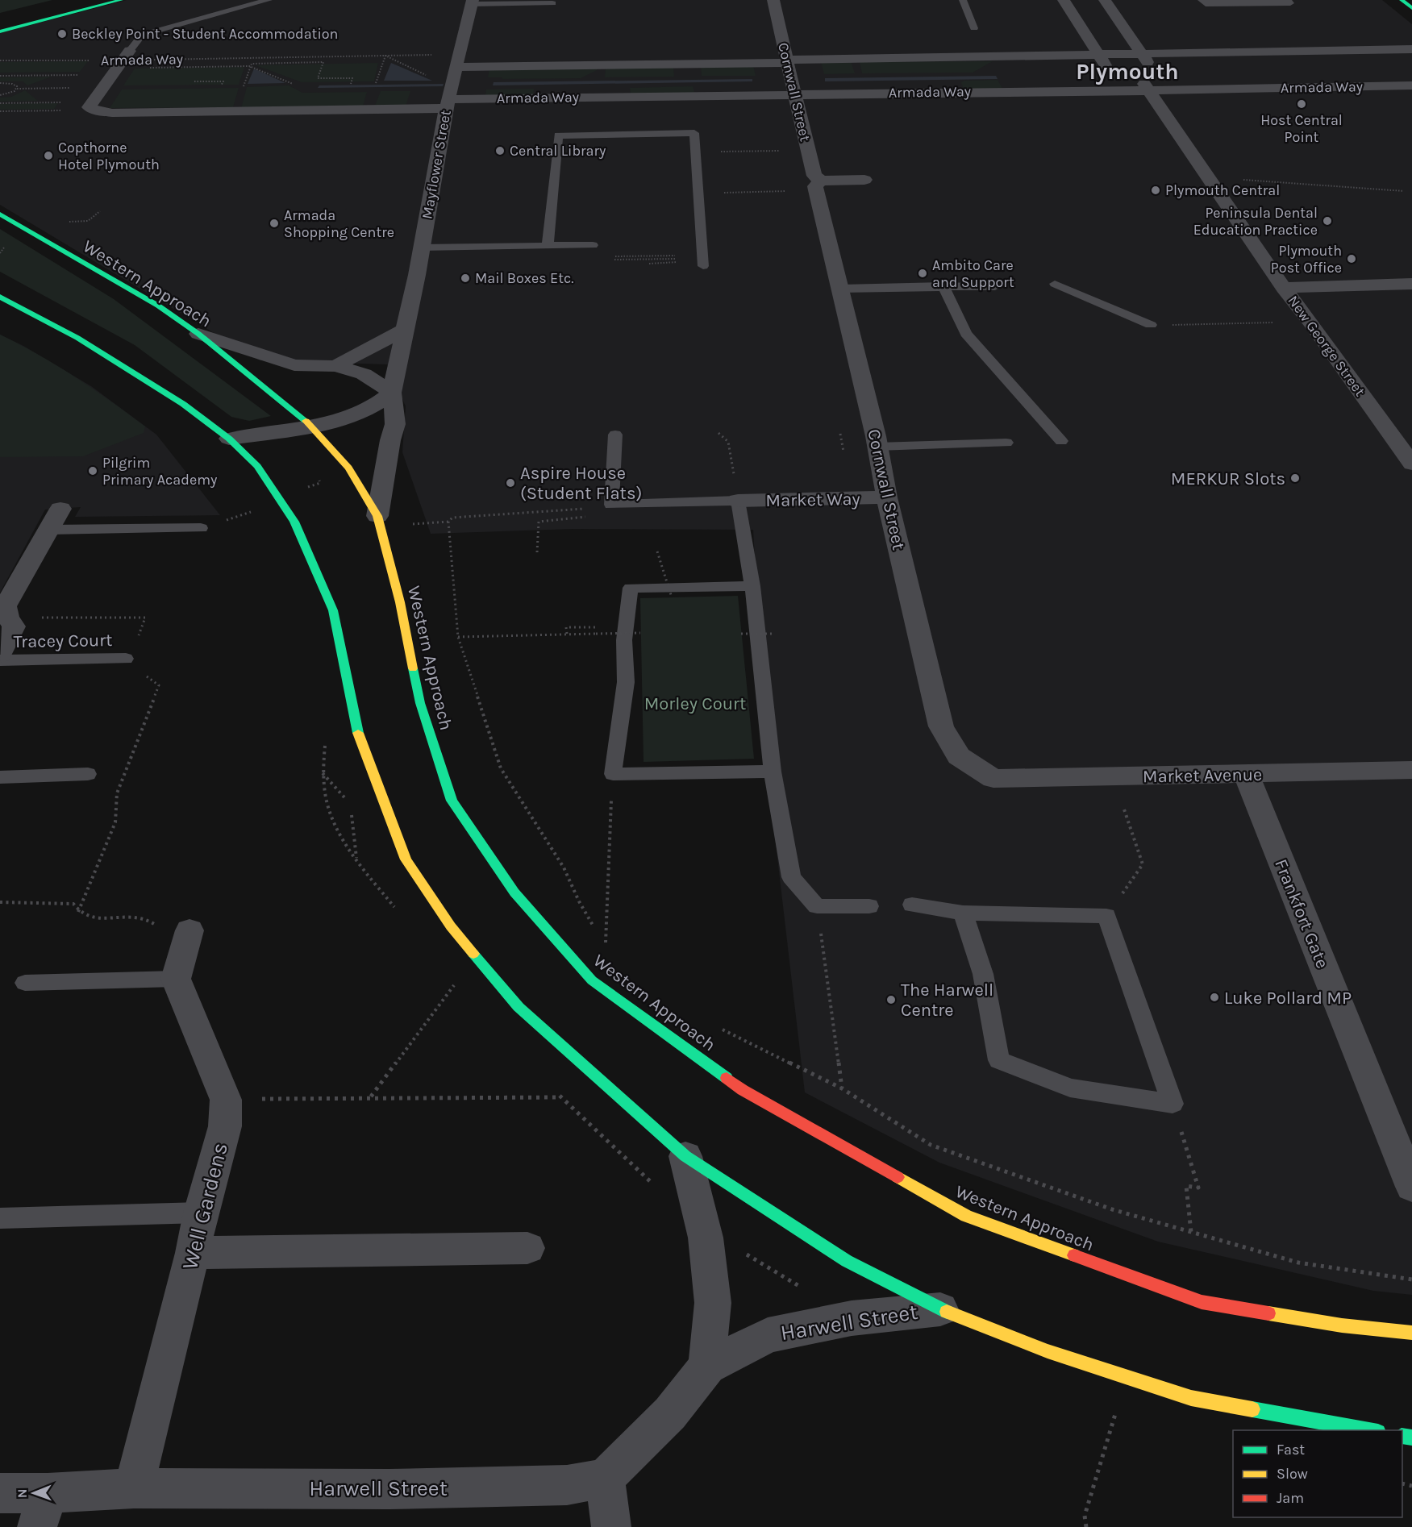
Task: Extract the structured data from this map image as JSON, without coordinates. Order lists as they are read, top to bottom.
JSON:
{
  "streets": {
    "main road": ["Western Approach"],
    "street": [
      "Armada Way",
      "Cornwall Street",
      "Mayflower Street",
      "New George Street",
      "Market Way",
      "Market Avenue",
      "Frankfort Gate",
      "Well Gardens",
      "Harwell Street"
    ],
    "lane": ["Tracey Court"]
  },
  "crossings": [
    ["Armada Way", "Cornwall Street"],
    ["Armada Way", "Mayflower Street"],
    ["Armada Way", "New George Street"],
    ["Cornwall Street", "Market Way"],
    ["Cornwall Street", "Market Avenue"],
    ["Mayflower Street", "Western Approach"],
    ["Market Avenue", "Frankfort Gate"],
    ["Well Gardens", "Harwell Street"]
  ],
  "districts": ["Plymouth"],
  "parks": ["Morley Court"],
  "places": [
    "Beckley Point - Student Accommodation",
    "Host Central Point",
    "Central Library",
    "Copthorne Hotel Plymouth",
    "Plymouth Central",
    "Peninsula Dental Education Practice",
    "Armada Shopping Centre",
    "Plymouth Post Office",
    "Ambito Care and Support",
    "Mail Boxes Etc.",
    "Pilgrim Primary Academy",
    "MERKUR Slots",
    "Aspire House (Student Flats)",
    "Luke Pollard MP",
    "The Harwell Centre"
  ],
  "legend": ["Fast", "Slow", "Jam"],
  "north": "left"
}
